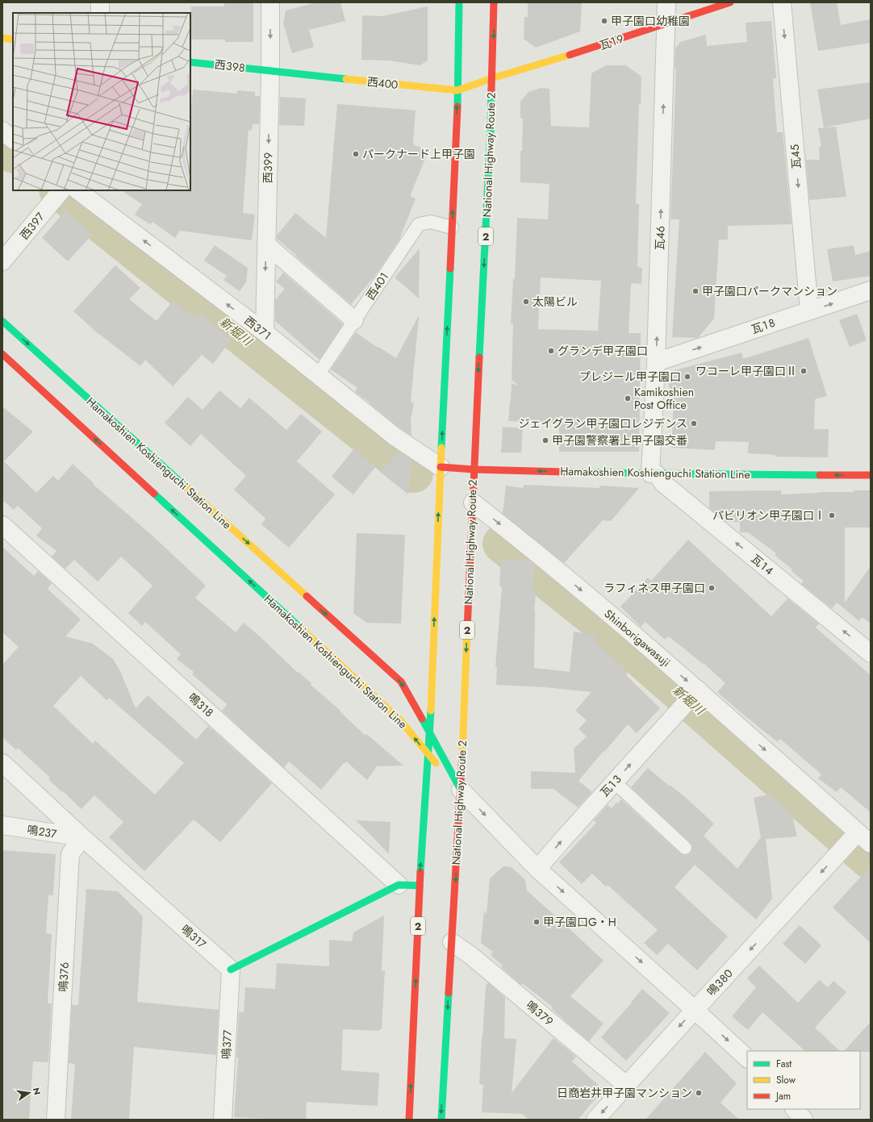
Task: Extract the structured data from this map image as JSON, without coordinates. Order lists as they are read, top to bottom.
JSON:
{
  "streets": {
    "main road": [
      "瓦１９",
      "西３９８",
      "西４００",
      "National Highway Route 2",
      "2",
      "Hamakoshien Koshienguchi Station Line"
    ],
    "street": [
      "瓦４５",
      "西３９９",
      "西３９７",
      "瓦４６",
      "瓦１８",
      "西３７１",
      "瓦１４",
      "Shinborigawasuji",
      "鳴318",
      "瓦１３",
      "鳴237",
      "鳴317",
      "鳴376",
      "鳴３８０",
      "鳴３７９",
      "鳴377"
    ],
    "lane": ["西４０１"]
  },
  "crossings": [
    ["瓦１９", "西４００"],
    ["瓦１９", "National Highway Route 2"],
    ["瓦１９", "瓦４６"],
    ["西３９８", "西４００"],
    ["西３９８", "西３９９"],
    ["西４００", "National Highway Route 2"],
    ["西４００", "西３９９"],
    ["西４００", "2"],
    ["National Highway Route 2", "Hamakoshien Koshienguchi Station Line"],
    ["National Highway Route 2", "Shinborigawasuji"],
    ["National Highway Route 2", "鳴３７９"],
    ["瓦４５", "瓦１８"],
    ["西３９９", "西３７１"],
    ["2", "西４０１"],
    ["2", "西３７１"],
    ["2", "Hamakoshien Koshienguchi Station Line"],
    ["瓦４６", "瓦１８"],
    ["瓦４６", "Hamakoshien Koshienguchi Station Line"],
    ["瓦４６", "瓦１４"],
    ["西４０１", "西３７１"],
    ["西３７１", "Hamakoshien Koshienguchi Station Line"],
    ["Hamakoshien Koshienguchi Station Line", "瓦１４"],
    ["Shinborigawasuji", "瓦１３"],
    ["Shinborigawasuji", "鳴３８０"],
    ["鳴237", "鳴317"],
    ["鳴237", "鳴376"],
    ["鳴317", "鳴376"],
    ["鳴317", "鳴377"],
    ["鳴３８０", "鳴３７９"]
  ],
  "one_way": [
    "瓦４５",
    "西３９９",
    "瓦４６",
    "瓦１８",
    "西３７１",
    "瓦１４",
    "Shinborigawasuji",
    "瓦１３",
    "鳴３８０"
  ],
  "water": ["新堀川"],
  "places": [
    "甲子園口幼稚園",
    "パークナード上甲子園",
    "甲子園口パークマンション",
    "太陽ビル",
    "グランデ甲子園口",
    "ワコーレ甲子園口Ⅱ",
    "プレジール甲子園口",
    "Kamikoshien Post Office",
    "ジェイグラン甲子園口レジデンス",
    "甲子園警察署上甲子園交番",
    "パビリオン甲子園口Ⅰ",
    "ラフィネス甲子園口",
    "甲子園口G・H",
    "日商岩井甲子園マンション"
  ],
  "legend": ["Fast", "Slow", "Jam"],
  "north": "right"
}
